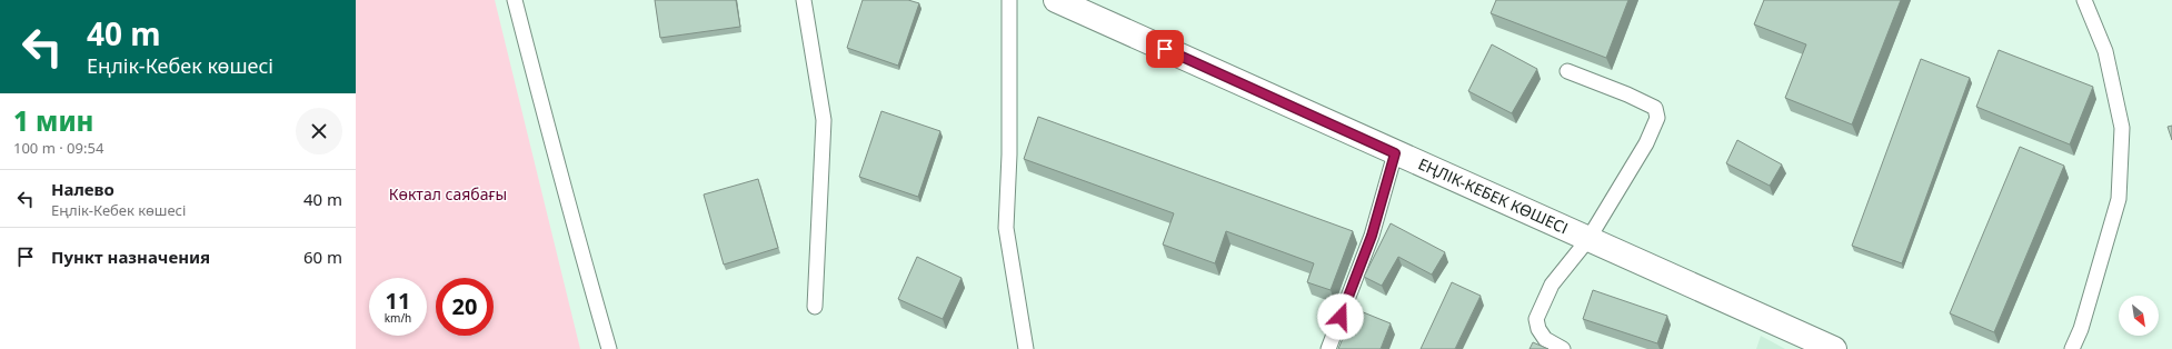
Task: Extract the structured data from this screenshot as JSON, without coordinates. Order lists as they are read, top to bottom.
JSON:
{
  "streets": {
    "street": ["ЕҢЛІК-КЕБЕК КӨШЕСІ"]
  },
  "parks": ["Көктал саябағы"],
  "north": "bottom right",
  "page": {
    "turn": ["40 m", "Еңлік-Кебек көшесі"],
    "heading": ["1 мин", "100 m · 09:54"],
    "list": [
      {
        "name": "Налево",
        "note": "Еңлік-Кебек көшесі",
        "value": "40 m"
      },
      {
        "name": "Пункт назначения",
        "value": "60 m"
      }
    ],
    "speed": "11 km/h",
    "limit": "20"
  }
}
